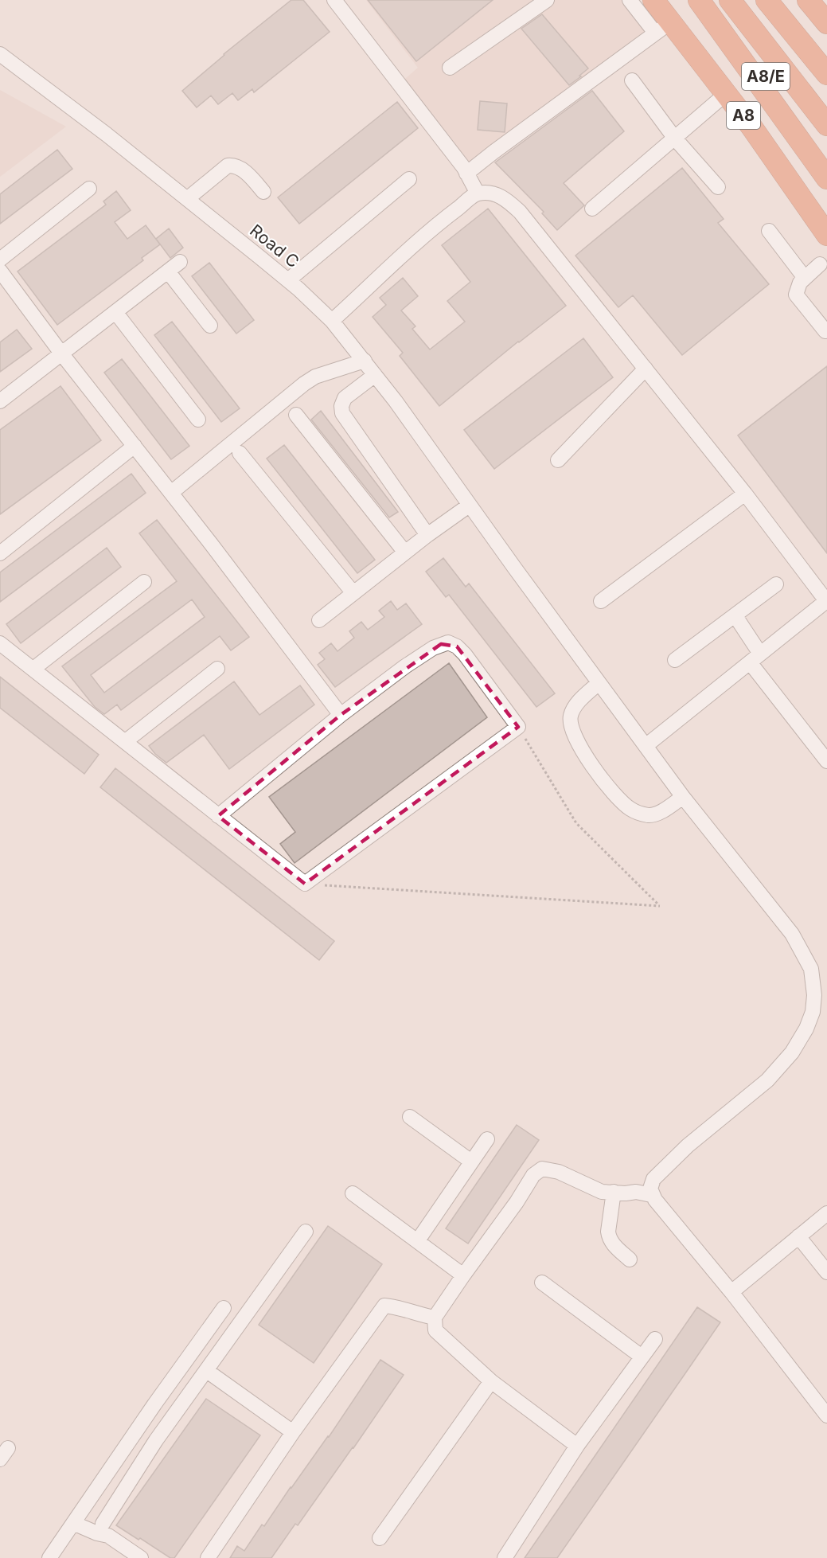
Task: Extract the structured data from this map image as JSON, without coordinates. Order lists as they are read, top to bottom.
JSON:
{
  "streets": {
    "highway": ["A8/E", "A8"],
    "street": ["Road C"]
  }
}
